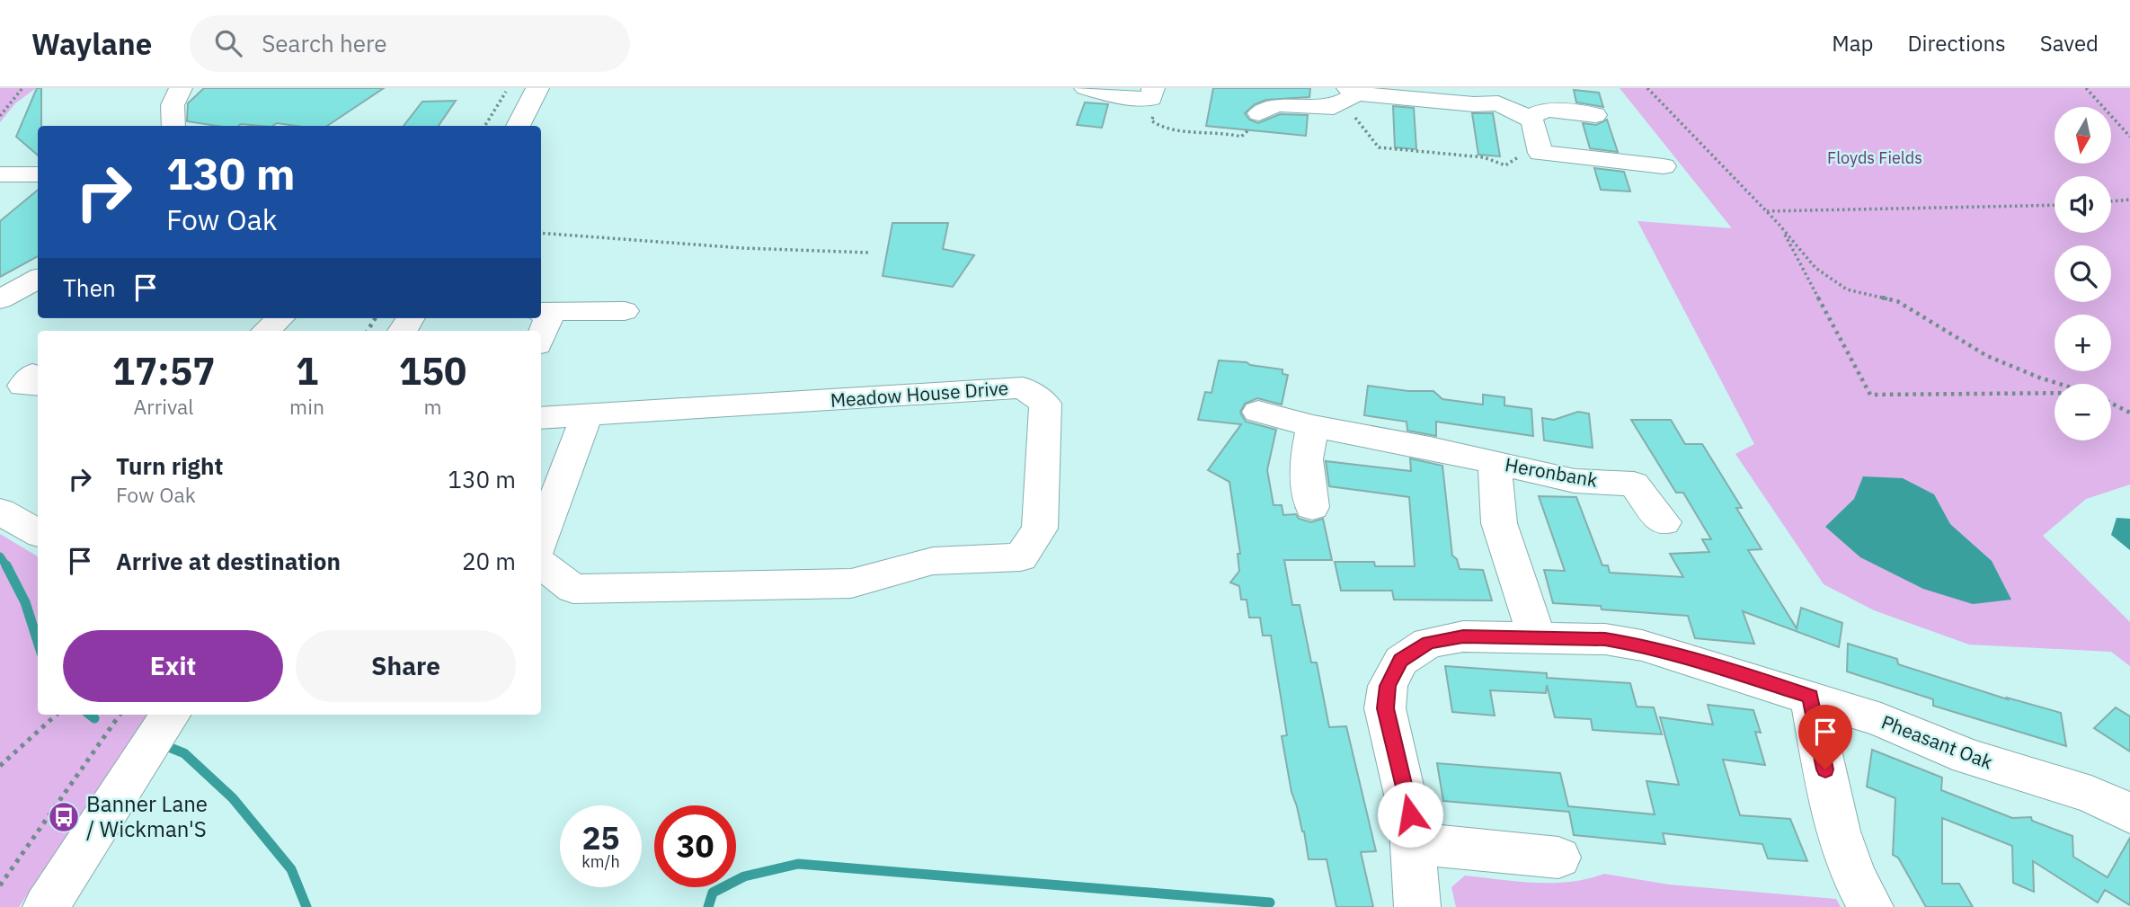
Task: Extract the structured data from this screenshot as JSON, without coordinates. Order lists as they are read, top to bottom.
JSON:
{
  "streets": {
    "street": ["Meadow House Drive", "Heronbank", "Pheasant Oak"]
  },
  "crossings": [
    ["Heronbank", "Pheasant Oak"]
  ],
  "parks": ["Floyds Fields"],
  "places": {
    "bus stop": ["Banner Lane / Wickman'S"]
  },
  "north": "bottom",
  "page": {
    "header": "Waylane",
    "search": "Search here",
    "nav": ["Map", "Directions", "Saved"],
    "map_buttons": ["+", "−"],
    "turn": ["130 m", "Fow Oak"],
    "then": "Then",
    "eta": [
      "17:57",
      "Arrival",
      "1",
      "min",
      "150",
      "m"
    ],
    "list": [
      {
        "name": "Turn right",
        "note": "Fow Oak",
        "value": "130 m"
      },
      {
        "name": "Arrive at destination",
        "value": "20 m"
      }
    ],
    "buttons": ["Exit", "Share"],
    "speed": "25 km/h",
    "limit": "30"
  }
}
